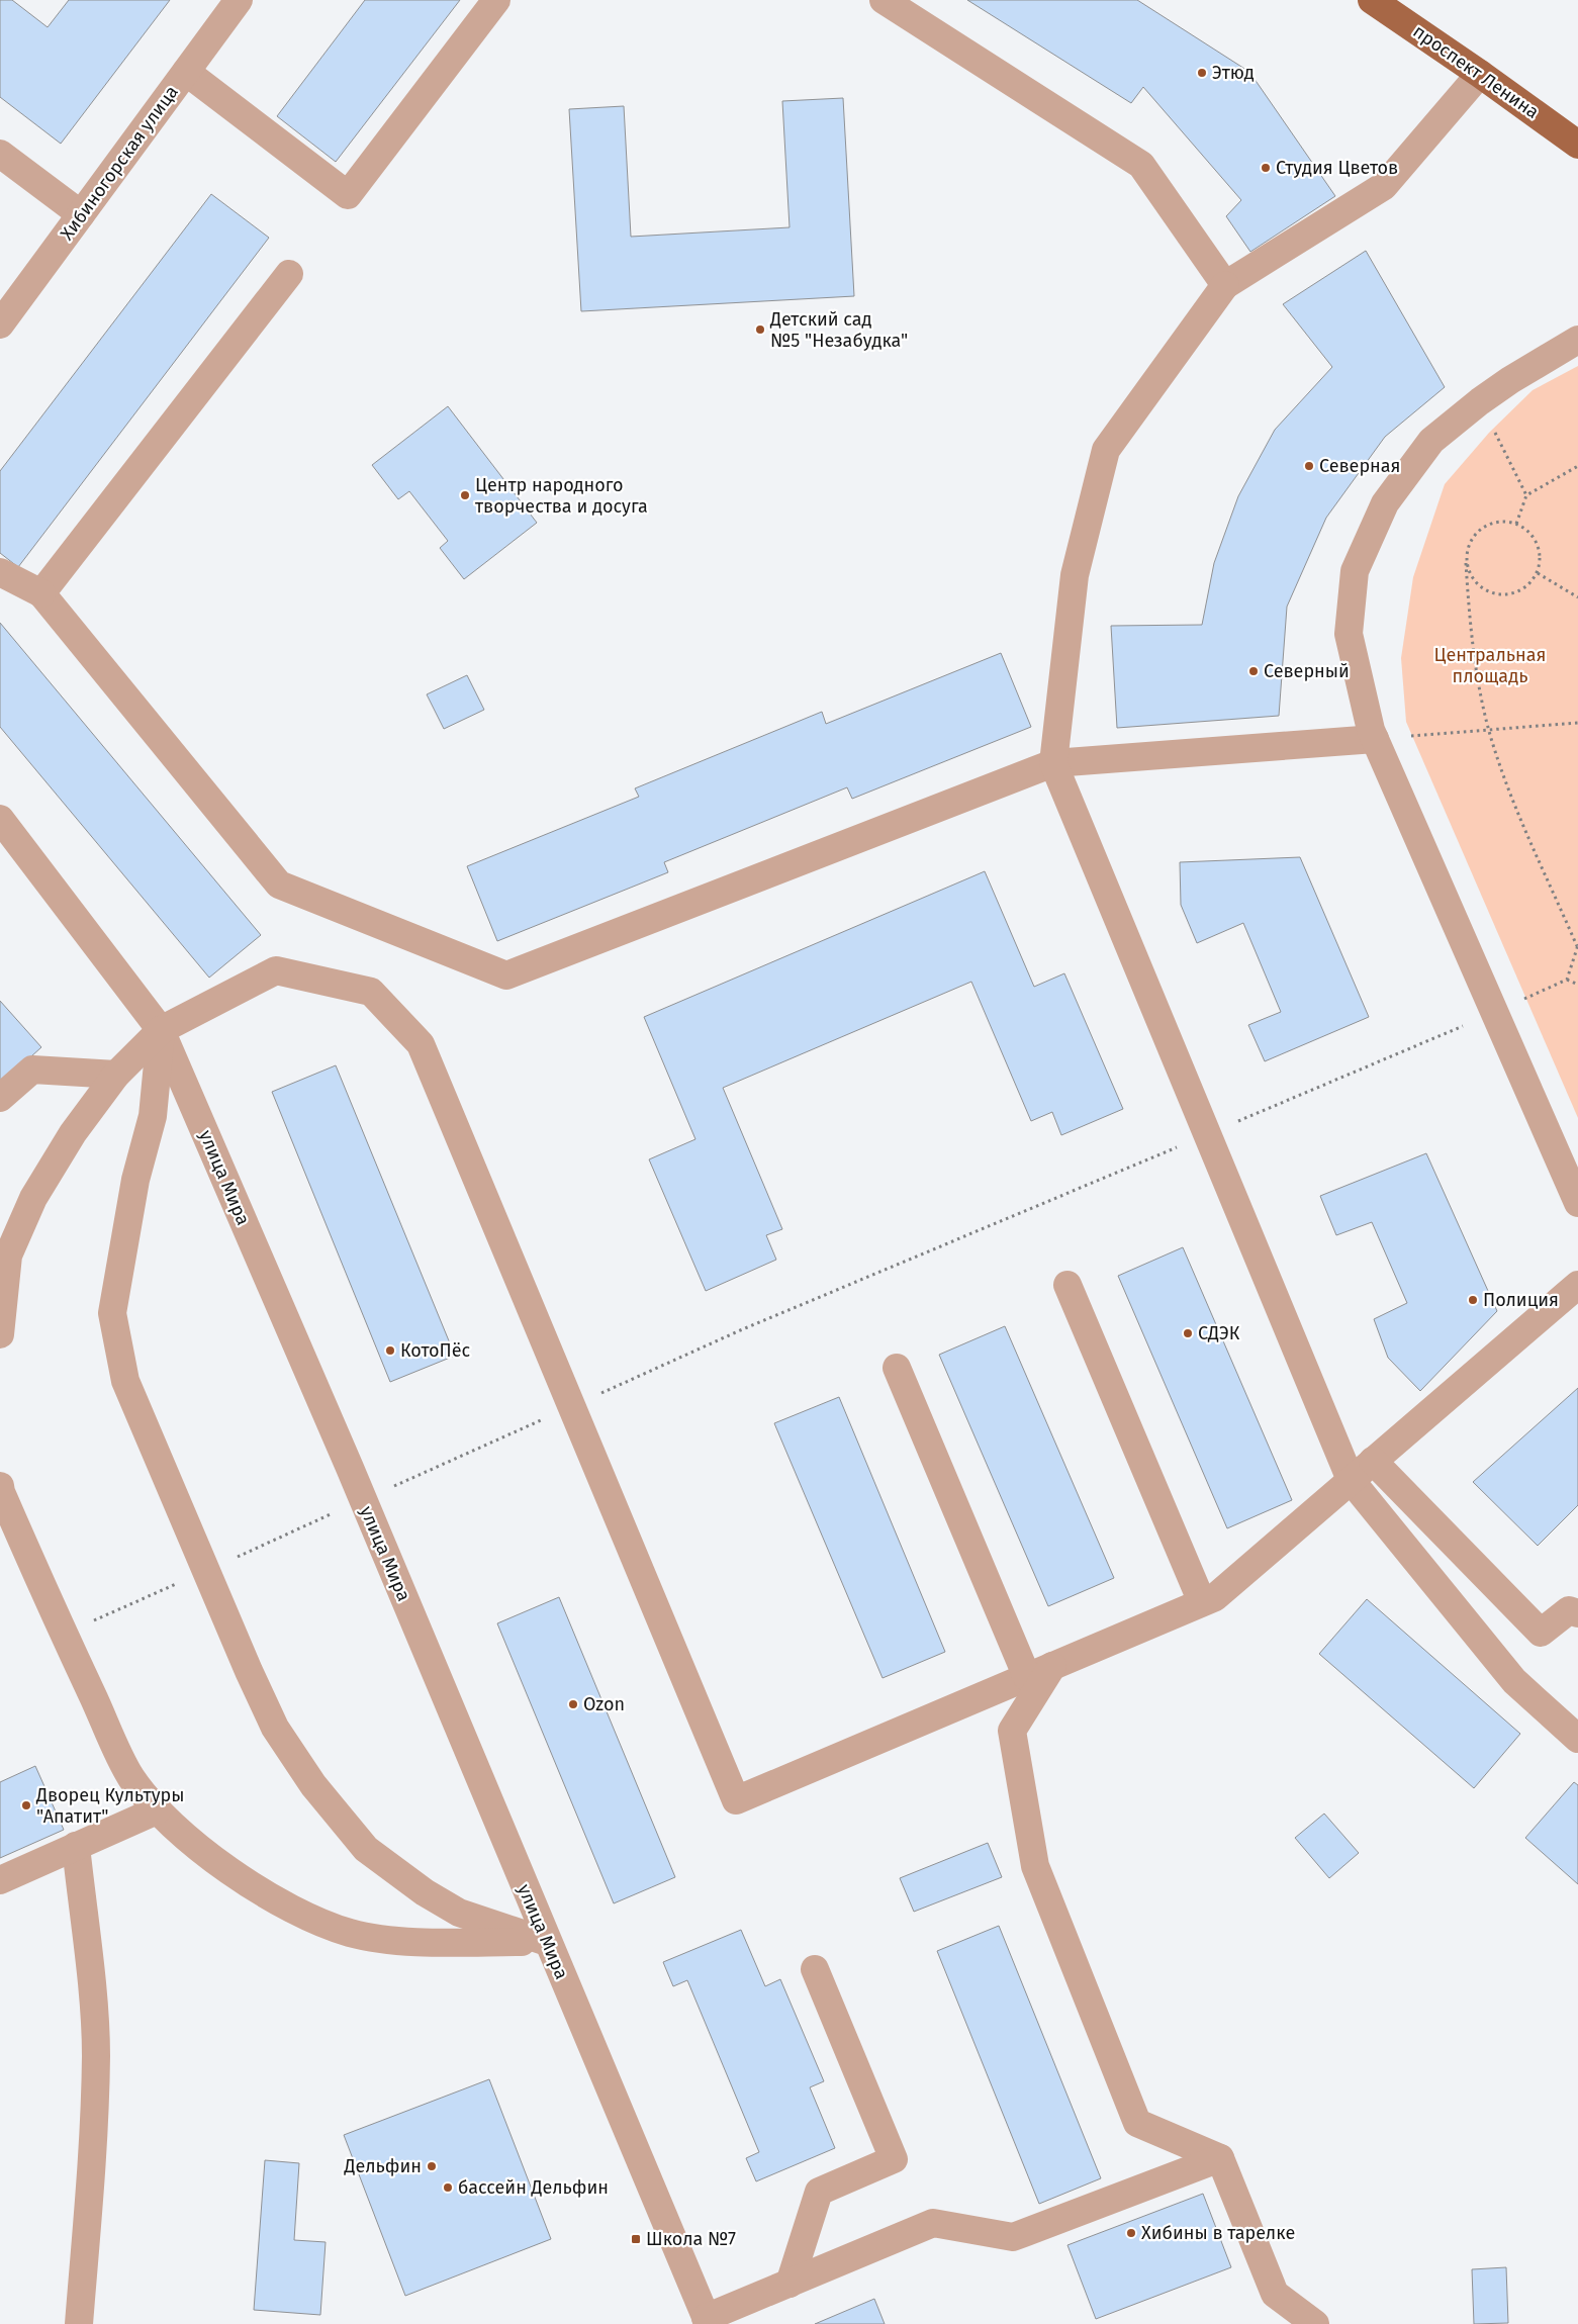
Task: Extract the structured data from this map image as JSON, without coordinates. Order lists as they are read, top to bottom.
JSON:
{
  "streets": {
    "main road": ["проспект Ленина"],
    "street": ["Хибиногорская улица", "улица Мира"]
  },
  "parks": ["Центральная площадь"],
  "places": {
    "other": [
      "Этюд",
      "Студия Цветов",
      "Детский сад №5 \"Незабудка\"",
      "Северная",
      "Центр народного творчества и досуга",
      "Северный",
      "Полиция",
      "СДЭК",
      "КотоПёс",
      "Ozon",
      "Дворец Культуры \"Апатит\"",
      "Дельфин",
      "бассейн Дельфин",
      "Хибины в тарелке"
    ],
    "transit": ["Школа №7"]
  }
}
